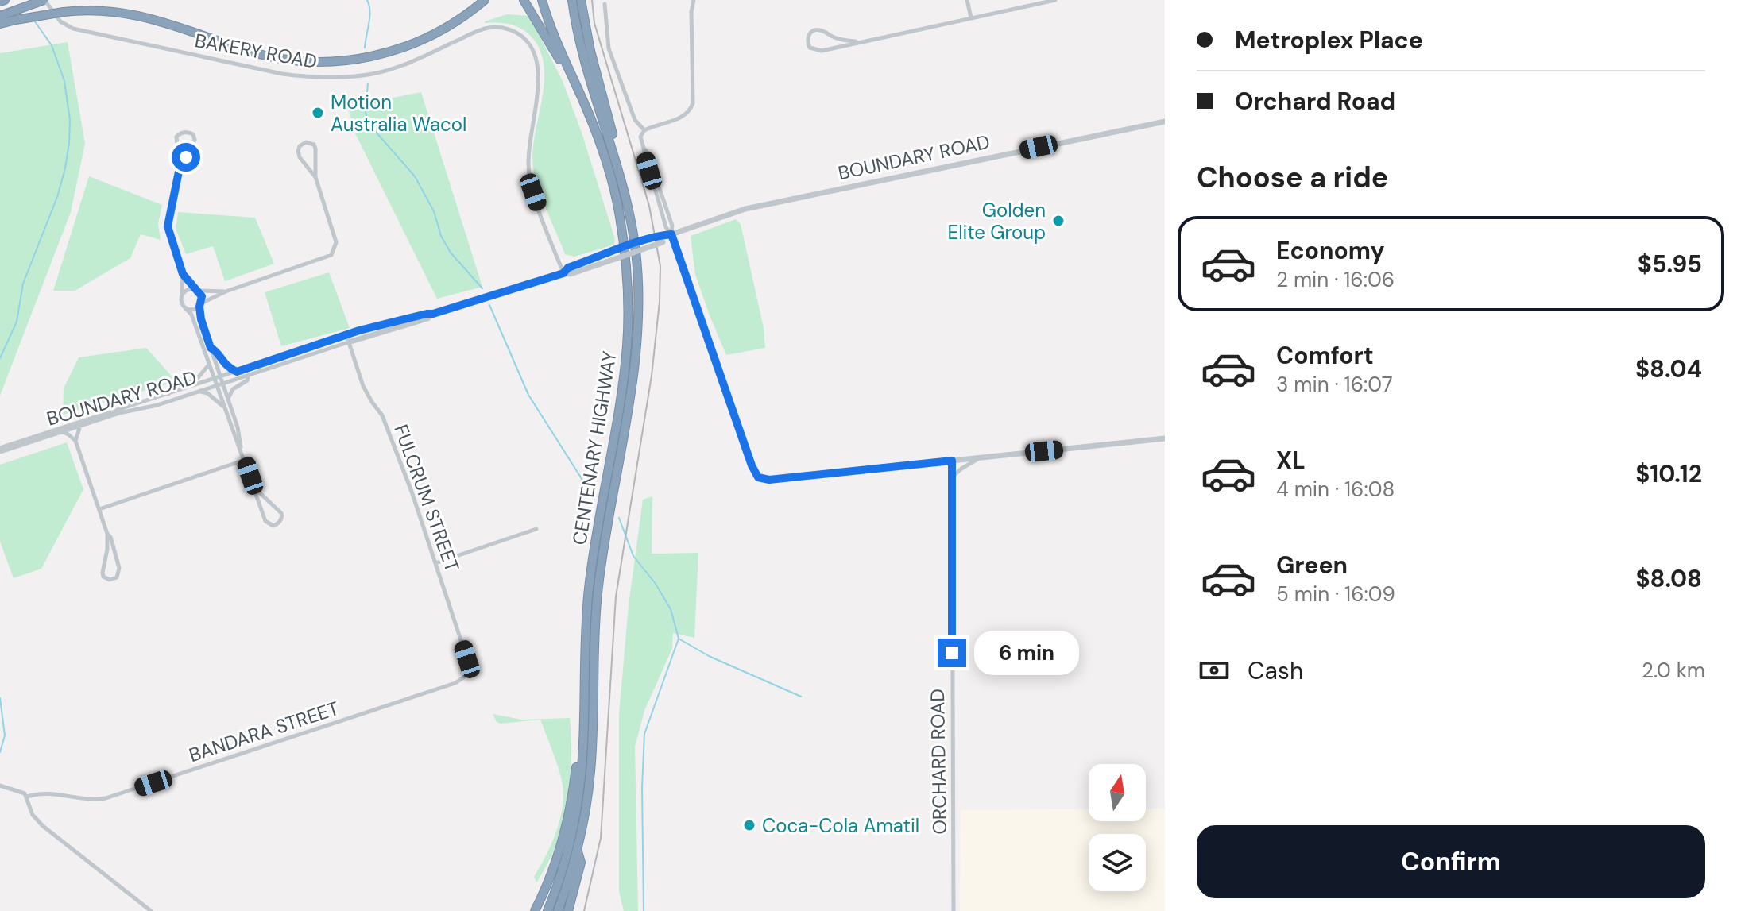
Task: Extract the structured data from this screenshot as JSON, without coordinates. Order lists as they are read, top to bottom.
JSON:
{
  "streets": {
    "highway": ["CENTENARY HIGHWAY"],
    "street": [
      "BAKERY ROAD",
      "BOUNDARY ROAD",
      "FULCRUM STREET",
      "BANDARA STREET",
      "ORCHARD ROAD"
    ]
  },
  "crossings": [
    ["BAKERY ROAD", "BOUNDARY ROAD"],
    ["BOUNDARY ROAD", "FULCRUM STREET"],
    ["FULCRUM STREET", "BANDARA STREET"]
  ],
  "places": ["Motion Australia Wacol", "Golden Elite Group", "Coca-Cola Amatil"],
  "north": "top",
  "page": {
    "banner": ["Metroplex Place", "Orchard Road"],
    "heading": "Choose a ride",
    "list": [
      {
        "name": "Economy",
        "note": "2 min · 16:06",
        "value": "$5.95"
      },
      {
        "name": "Comfort",
        "note": "3 min · 16:07",
        "value": "$8.04"
      },
      {
        "name": "XL",
        "note": "4 min · 16:08",
        "value": "$10.12"
      },
      {
        "name": "Green",
        "note": "5 min · 16:09",
        "value": "$8.08"
      }
    ],
    "bubble": "6 min",
    "pay": ["Cash", "2.0 km"],
    "buttons": "Confirm"
  }
}
